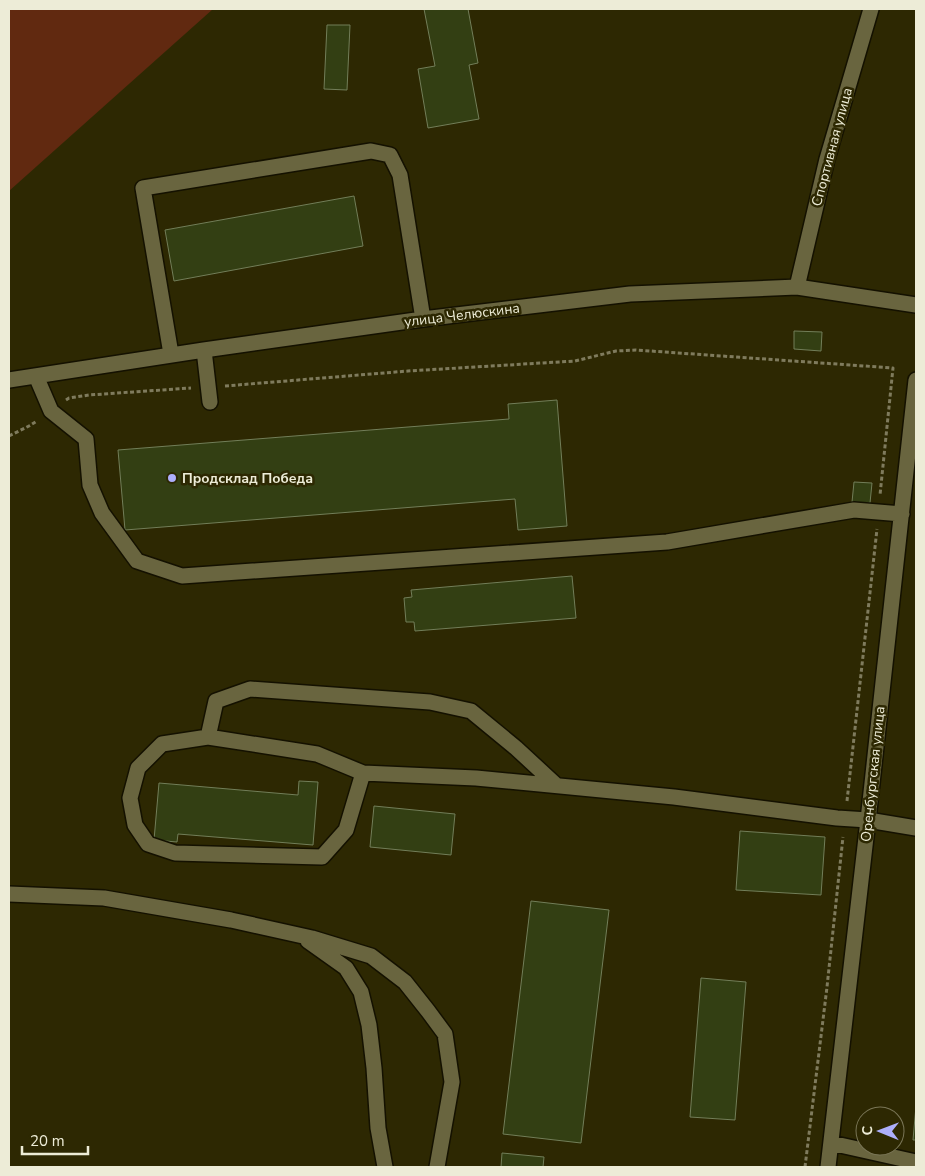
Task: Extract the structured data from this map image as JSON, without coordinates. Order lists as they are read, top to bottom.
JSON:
{
  "streets": {
    "street": ["Спортивная улица", "улица Челюскина", "Оренбургская улица"]
  },
  "crossings": [
    ["Спортивная улица", "улица Челюскина"]
  ],
  "places": ["Продсклад Победа"],
  "scale_bar": "20 m",
  "north": "left"
}
